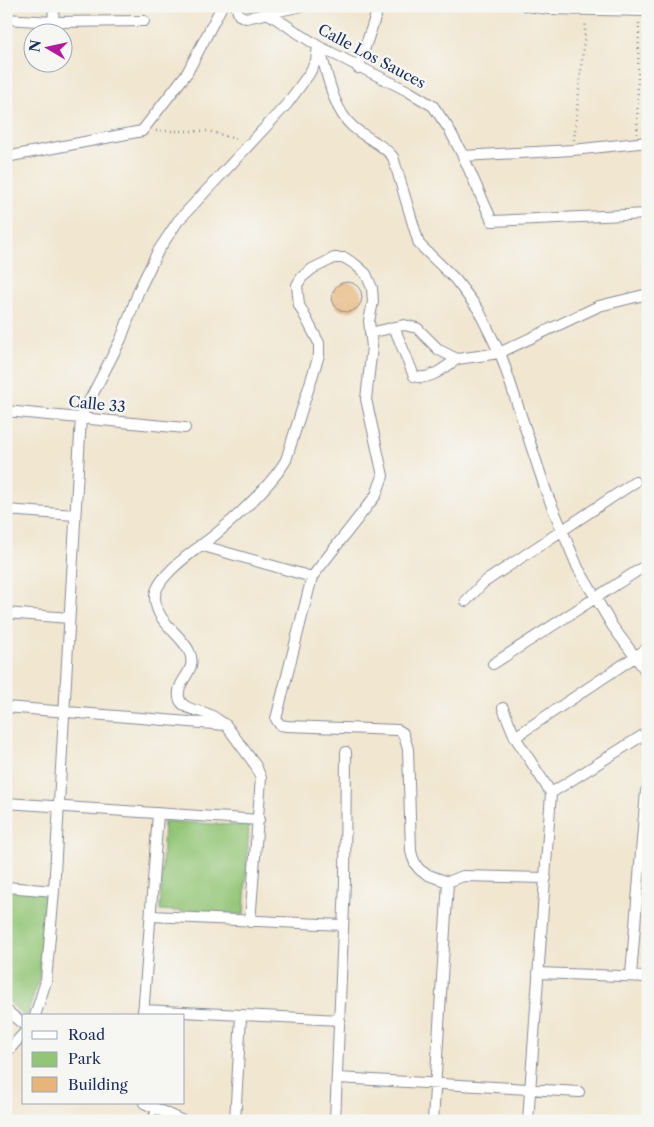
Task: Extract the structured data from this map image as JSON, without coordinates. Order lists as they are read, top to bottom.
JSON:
{
  "streets": {
    "street": ["Calle Los Sauces", "Calle 33"]
  },
  "legend": ["Road", "Park", "Building"],
  "north": "left"
}
